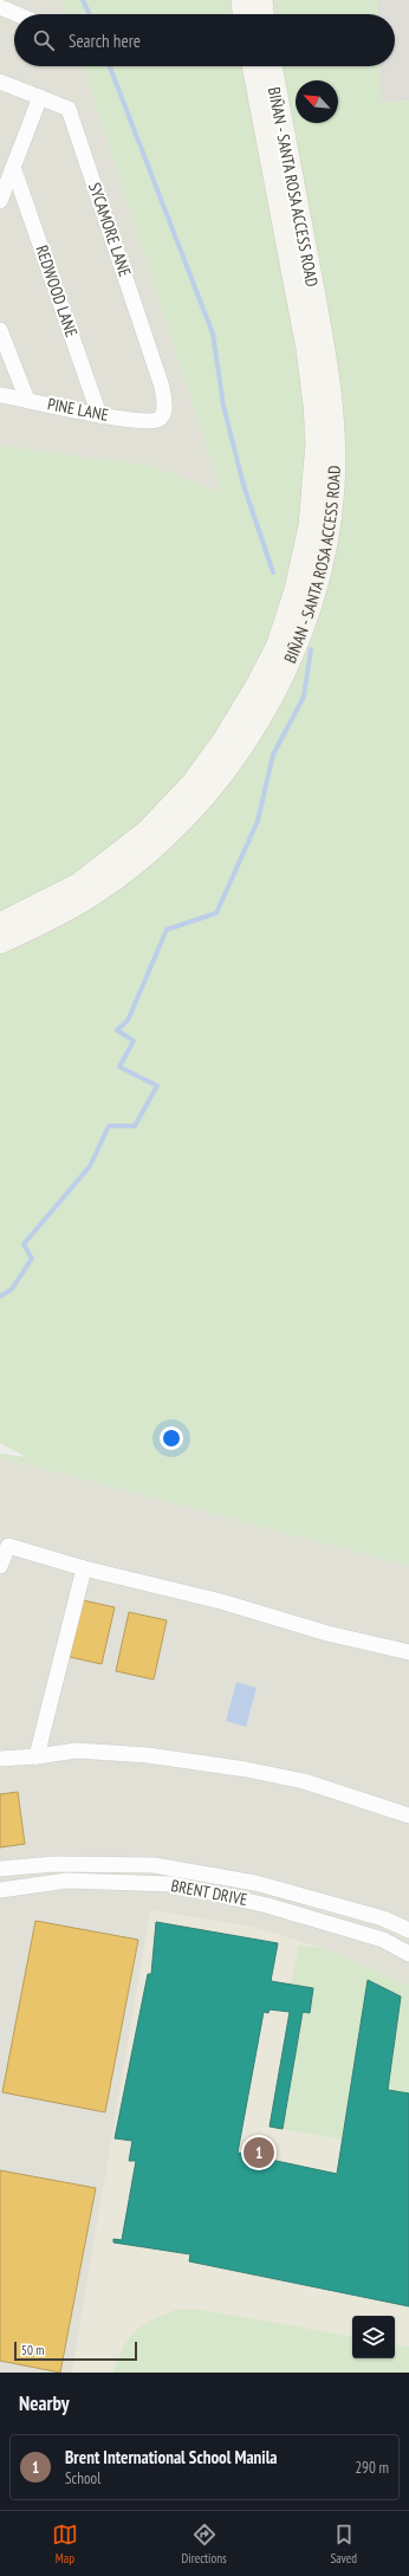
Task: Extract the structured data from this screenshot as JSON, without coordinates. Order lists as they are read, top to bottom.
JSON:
{
  "streets": {
    "main road": ["BIÑAN - SANTA ROSA ACCESS ROAD"],
    "street": [
      "SYCAMORE LANE",
      "REDWOOD LANE",
      "PINE LANE",
      "BRENT DRIVE"
    ]
  },
  "crossings": [
    ["SYCAMORE LANE", "PINE LANE"],
    ["REDWOOD LANE", "PINE LANE"]
  ],
  "scale_bar": "50 m",
  "north": "top left",
  "page": {
    "search": "Search here",
    "pins": "1",
    "scale": "50 m",
    "heading": "Nearby",
    "list": [
      {
        "mark": "1",
        "name": "Brent International School Manila",
        "note": "School",
        "value": "290 m"
      }
    ],
    "nav": ["Map", "Directions", "Saved"]
  }
}
